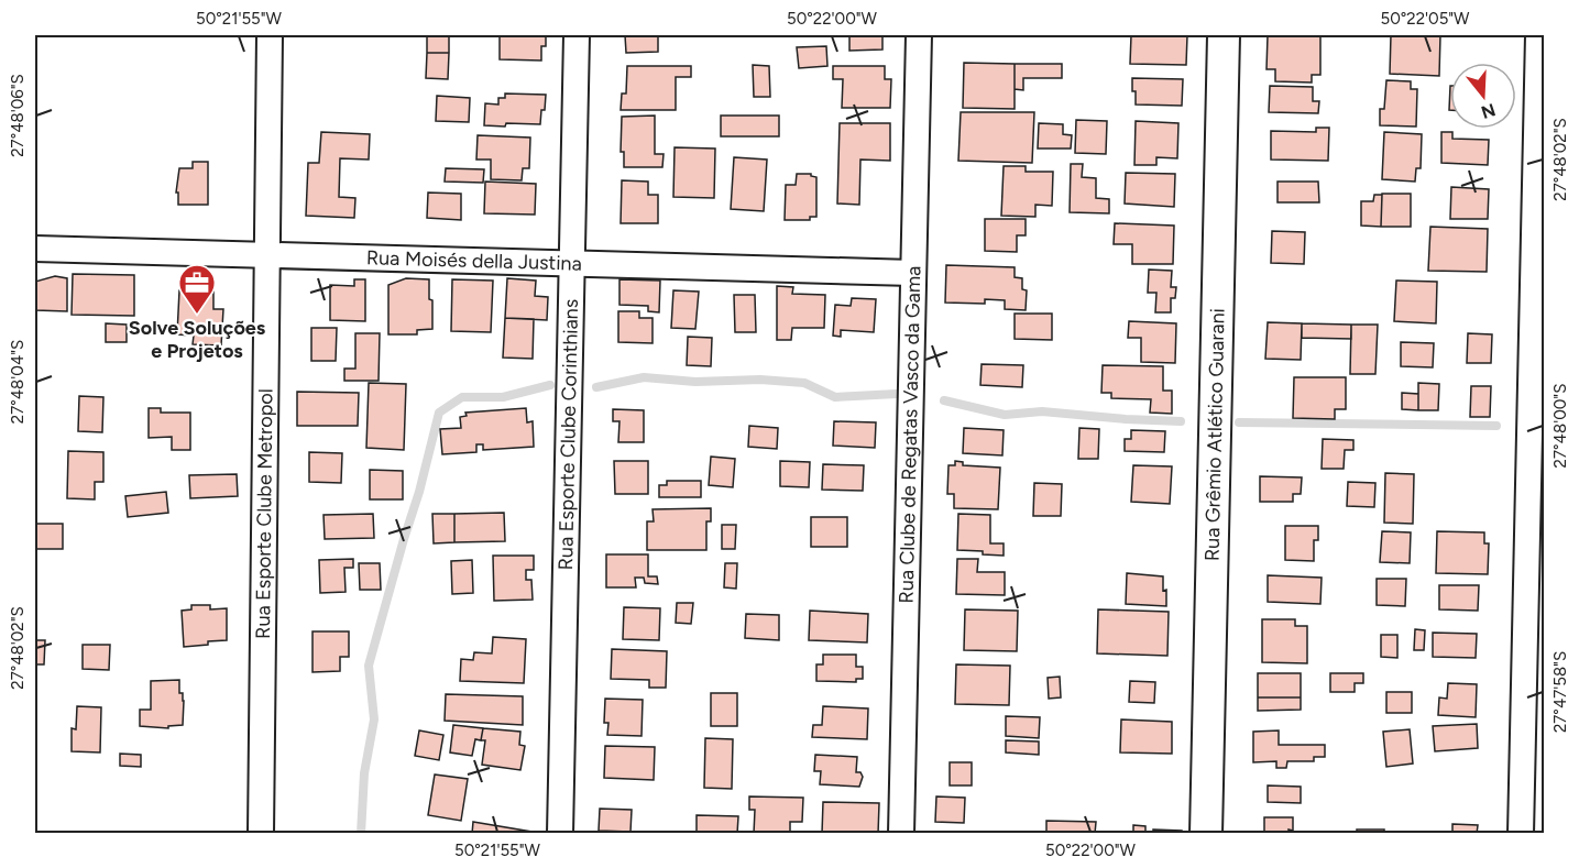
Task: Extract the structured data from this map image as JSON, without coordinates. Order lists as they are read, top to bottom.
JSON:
{
  "streets": {
    "street": [
      "Rua Moisés della Justina",
      "Rua Clube de Regatas Vasco da Gama",
      "Rua Grêmio Atlético Guarani",
      "Rua Esporte Clube Corinthians",
      "Rua Esporte Clube Metropol"
    ]
  },
  "crossings": [
    ["Rua Moisés della Justina", "Rua Clube de Regatas Vasco da Gama"],
    ["Rua Moisés della Justina", "Rua Esporte Clube Corinthians"],
    ["Rua Moisés della Justina", "Rua Esporte Clube Metropol"]
  ],
  "places": {
    "office": ["Solve Soluções e Projetos"]
  },
  "north": "bottom",
  "coordinates": [
    "50°21'55\"W",
    "50°22'00\"W",
    "50°22'05\"W",
    "27°48'06\"S",
    "27°48'02\"S",
    "27°48'04\"S",
    "27°48'00\"S",
    "27°47'58\"S"
  ]
}
